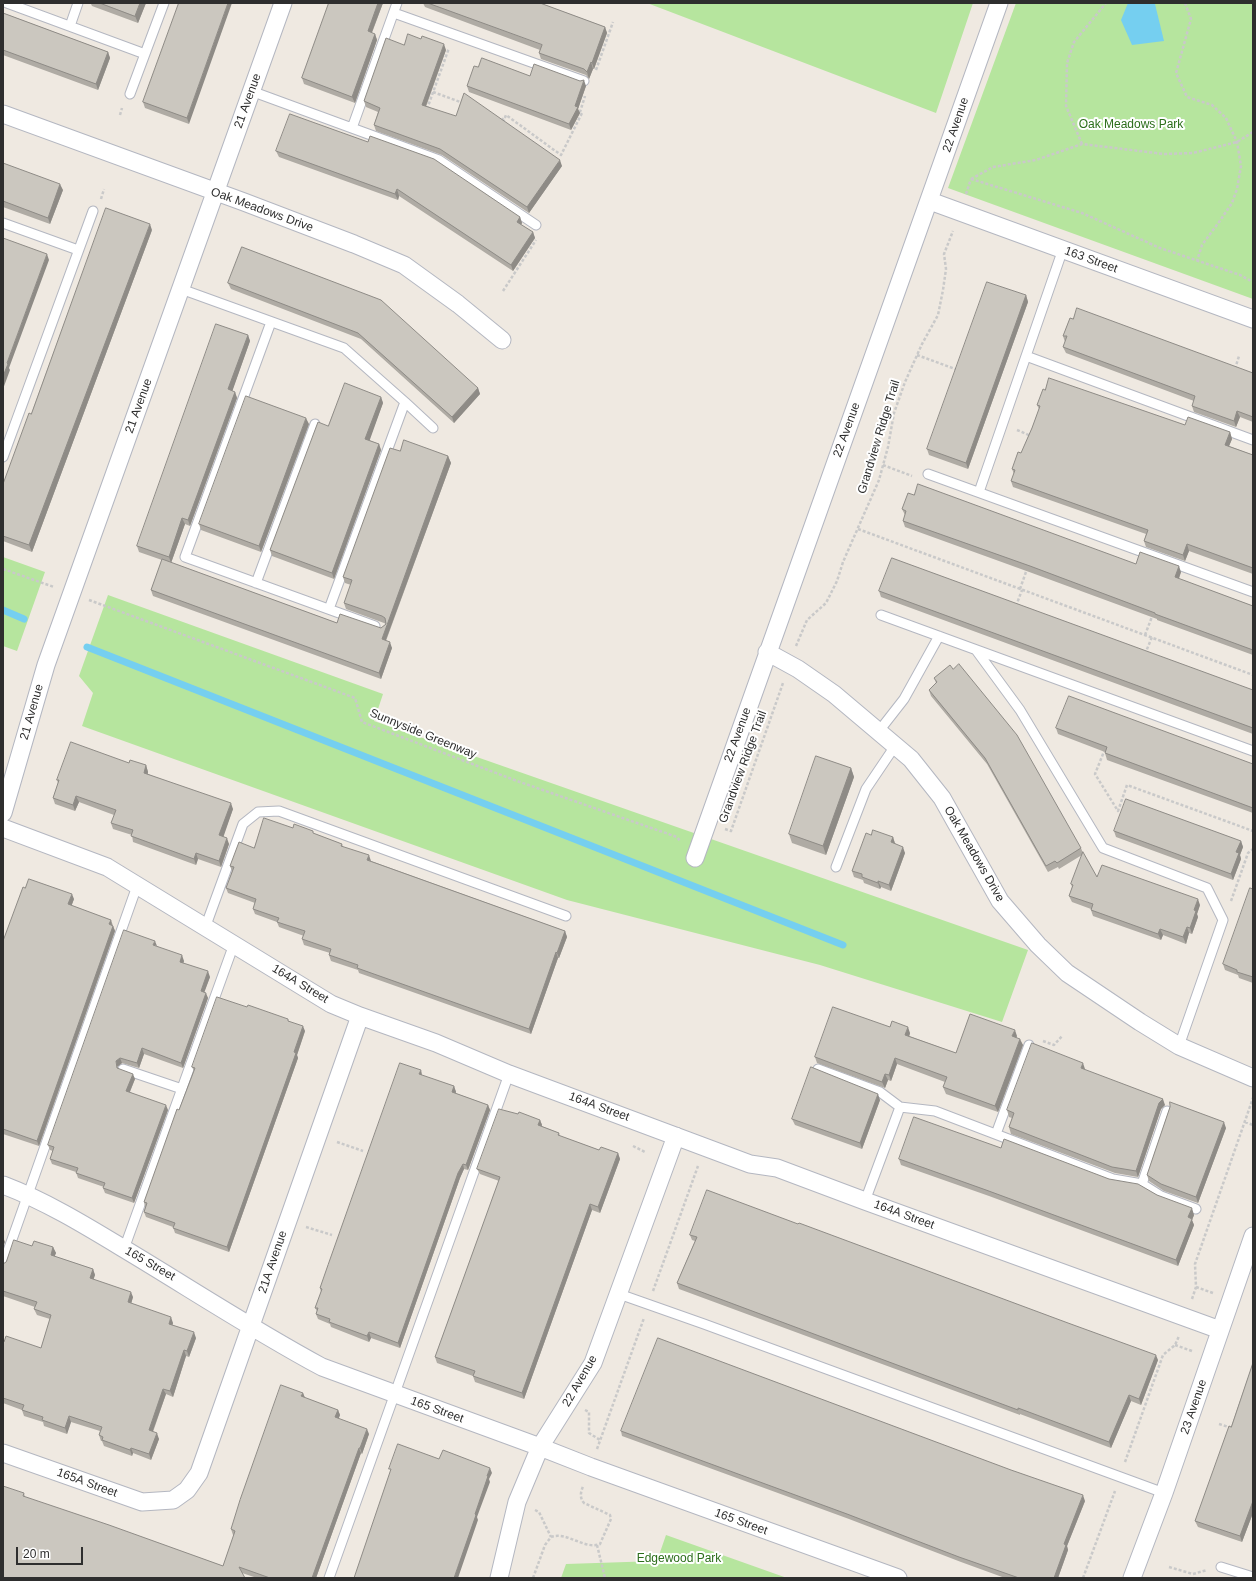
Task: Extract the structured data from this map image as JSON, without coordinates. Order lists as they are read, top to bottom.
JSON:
{
  "streets": {
    "street": [
      "21 Avenue",
      "22 Avenue",
      "Oak Meadows Drive",
      "163 Street",
      "164A Street",
      "21A Avenue",
      "165 Street",
      "23 Avenue",
      "165A Street"
    ],
    "path": ["Grandview Ridge Trail", "Sunnyside Greenway"]
  },
  "crossings": [
    ["21 Avenue", "Oak Meadows Drive"],
    ["22 Avenue", "Oak Meadows Drive"],
    ["22 Avenue", "163 Street"],
    ["22 Avenue", "Grandview Ridge Trail"],
    ["22 Avenue", "Sunnyside Greenway"],
    ["22 Avenue", "164A Street"],
    ["22 Avenue", "165 Street"],
    ["164A Street", "21A Avenue"],
    ["164A Street", "23 Avenue"],
    ["21A Avenue", "165 Street"],
    ["21A Avenue", "165A Street"]
  ],
  "parks": ["Oak Meadows Park", "Edgewood Park"],
  "scale_bar": "20 m"
}
